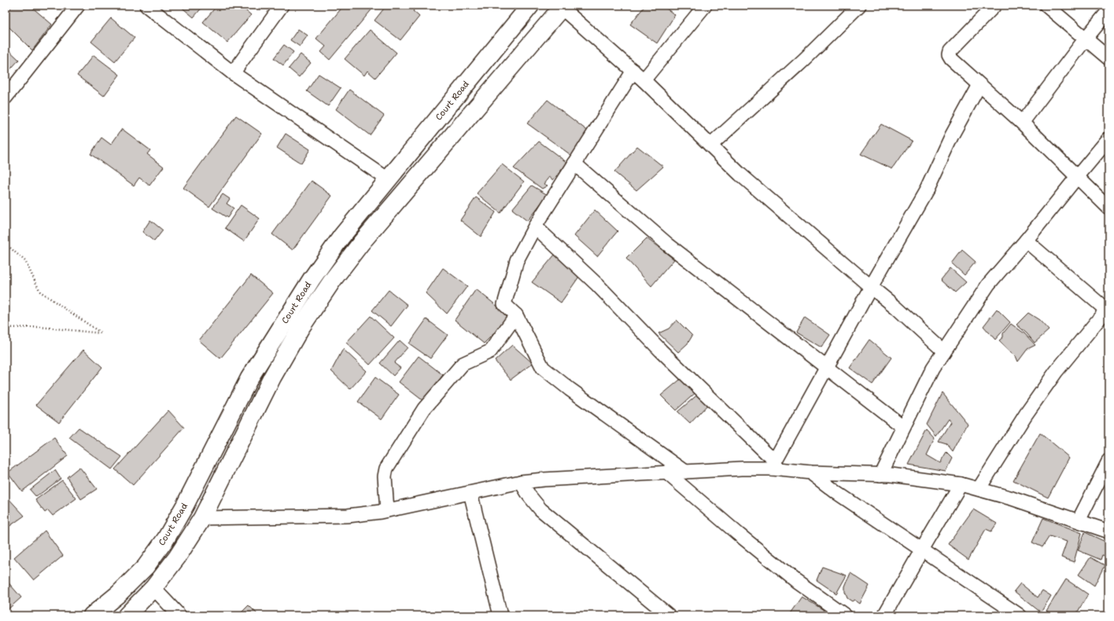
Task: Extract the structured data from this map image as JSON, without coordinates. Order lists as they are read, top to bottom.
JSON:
{
  "streets": {
    "main road": ["Court Road"]
  }
}
